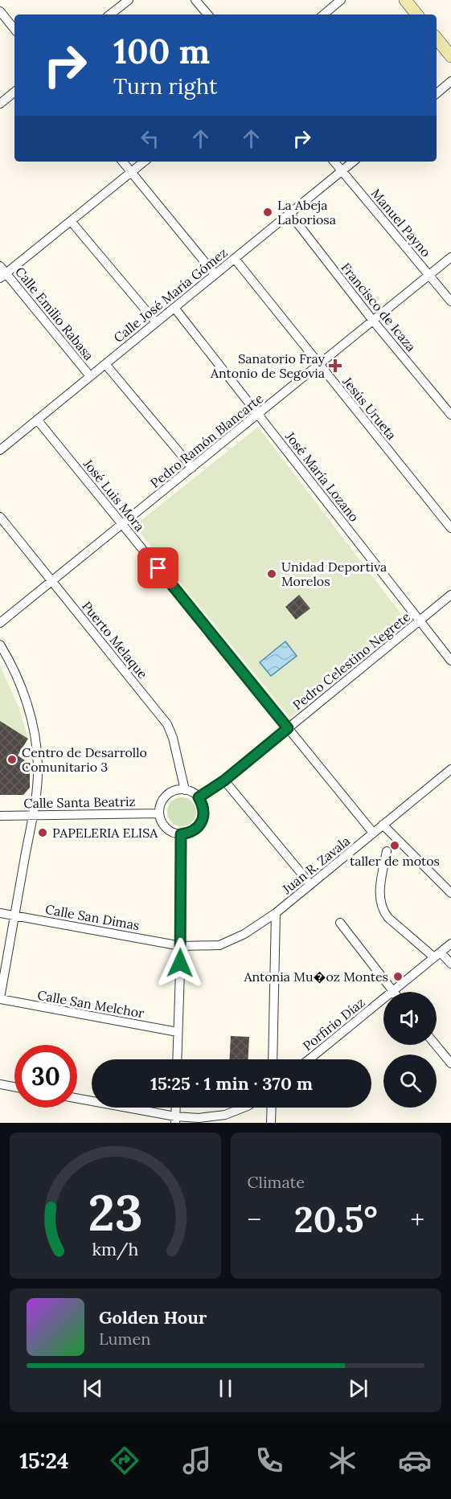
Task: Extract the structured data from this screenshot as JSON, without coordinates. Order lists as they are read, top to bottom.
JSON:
{
  "streets": {
    "street": [
      "Manuel Payno",
      "Calle José María Gómez",
      "Francisco de Icaza",
      "Calle Emilio Rabasa",
      "Jesús Urueta",
      "Pedro Ramón Blancarte",
      "José María Lozano",
      "José Luis Mora",
      "Puerto Melaque",
      "Pedro Celestino Negrete",
      "Calle Santa Beatriz",
      "Juan R. Zavala",
      "Calle San Dimas",
      "Calle San Melchor",
      "Porfirio Díaz"
    ]
  },
  "crossings": [
    ["Manuel Payno", "Calle José María Gómez"],
    ["Manuel Payno", "Pedro Ramón Blancarte"],
    ["Calle José María Gómez", "Francisco de Icaza"],
    ["Calle José María Gómez", "Calle Emilio Rabasa"],
    ["Calle José María Gómez", "Jesús Urueta"],
    ["Calle José María Gómez", "José María Lozano"],
    ["Calle José María Gómez", "José Luis Mora"],
    ["Francisco de Icaza", "Pedro Ramón Blancarte"],
    ["Calle Emilio Rabasa", "Pedro Ramón Blancarte"],
    ["Jesús Urueta", "Pedro Ramón Blancarte"],
    ["Pedro Ramón Blancarte", "José María Lozano"],
    ["Pedro Ramón Blancarte", "José Luis Mora"],
    ["Pedro Ramón Blancarte", "Puerto Melaque"],
    ["José María Lozano", "Pedro Celestino Negrete"],
    ["José Luis Mora", "Pedro Celestino Negrete"],
    ["José Luis Mora", "Juan R. Zavala"],
    ["Puerto Melaque", "Pedro Celestino Negrete"],
    ["Puerto Melaque", "Calle Santa Beatriz"],
    ["Pedro Celestino Negrete", "Calle Santa Beatriz"],
    ["Juan R. Zavala", "Calle San Dimas"]
  ],
  "places": {
    "other": [
      "La Abeja Laboriosa",
      "Unidad Deportiva Morelos",
      "Centro de Desarrollo Comunitario 3",
      "PAPELERIA ELISA",
      "taller de motos",
      "Antonia Mu�oz Montes"
    ],
    "health": ["Sanatorio Fray Antonio de Segovia"]
  },
  "page": {
    "turn": ["100 m", "Turn right"],
    "limit": "30",
    "trip": "15:25 · 1 min · 370 m",
    "tile": "Climate",
    "heat": ["−", "20.5°", "+"],
    "song": ["Golden Hour", "Lumen"],
    "tabs": "15:24",
    "gauge": ["23", "km/h"]
  }
}
